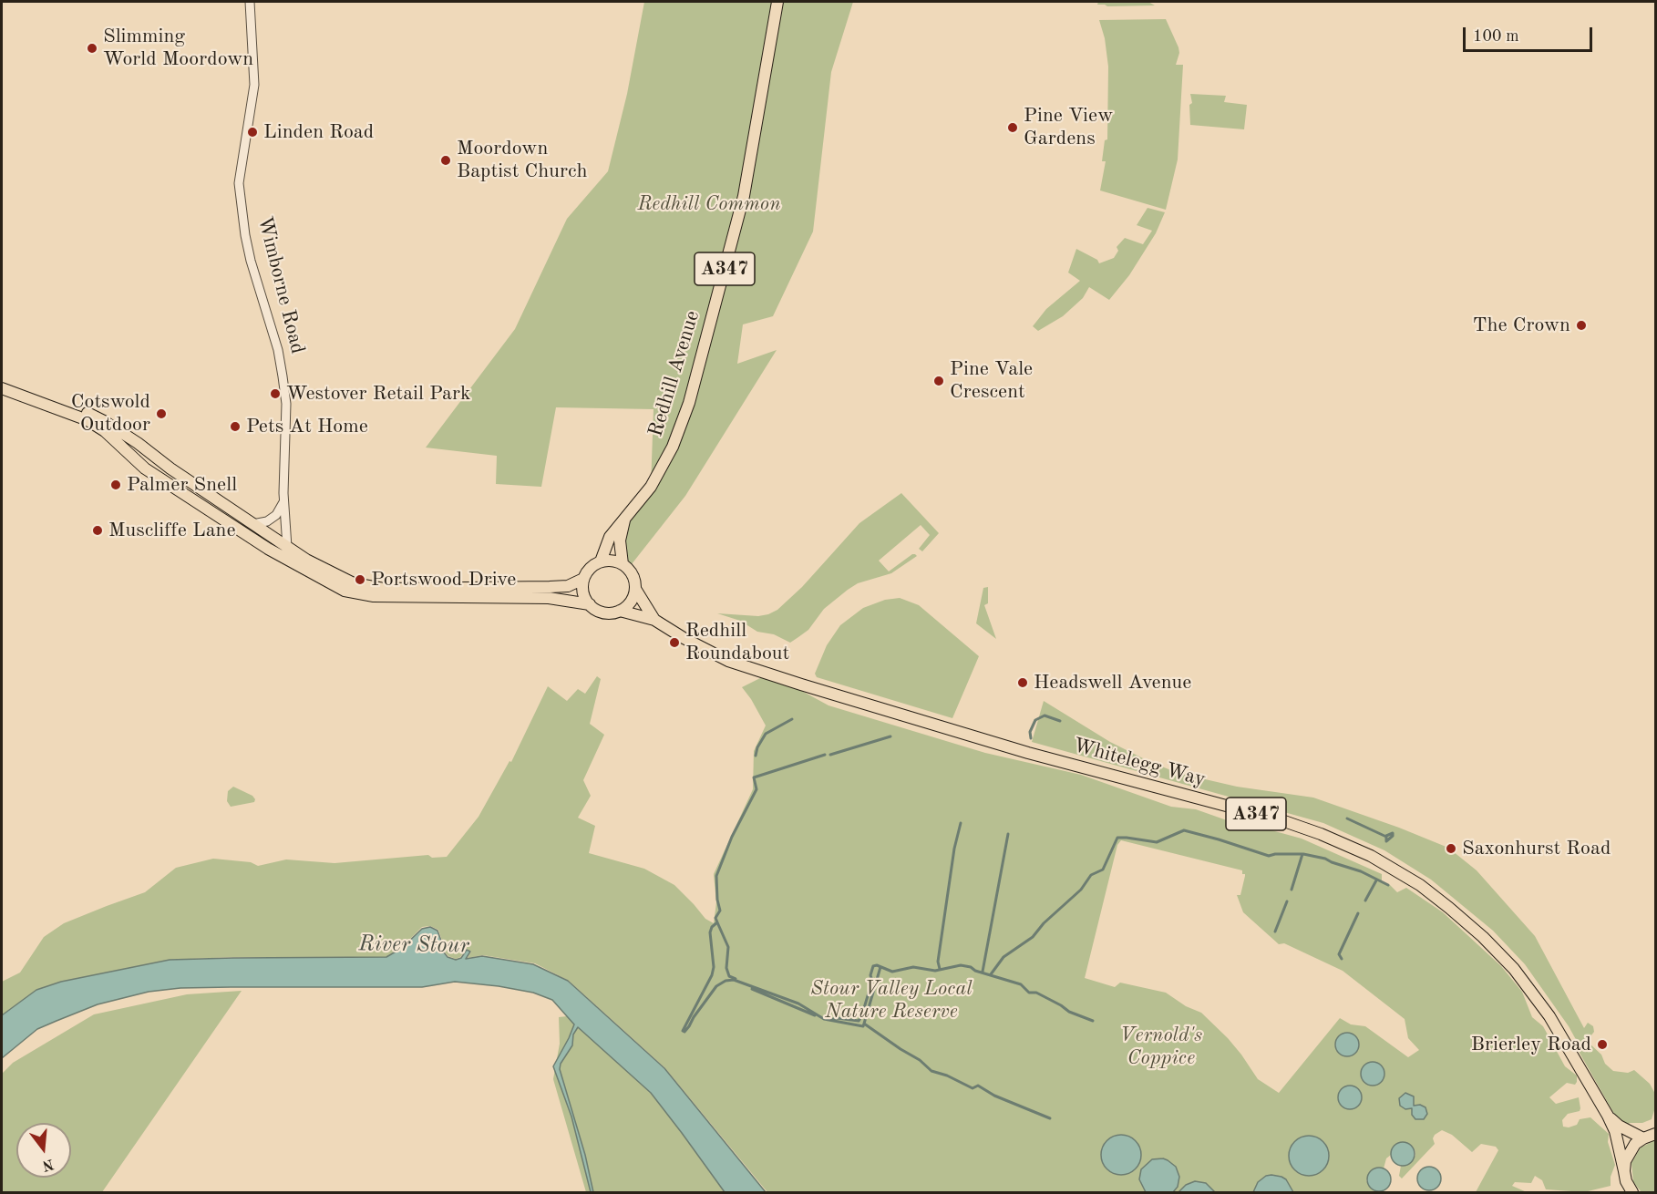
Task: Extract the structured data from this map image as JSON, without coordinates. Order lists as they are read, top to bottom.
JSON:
{
  "streets": {
    "main road": ["A347", "Redhill Avenue", "Whitelegg Way"],
    "street": ["Wimborne Road"]
  },
  "crossings": [
    ["Redhill Avenue", "Whitelegg Way"]
  ],
  "water": ["River Stour"],
  "parks": ["Redhill Common", "Stour Valley Local Nature Reserve", "Vernold's Coppice"],
  "places": [
    "Slimming World Moordown",
    "Pine View Gardens",
    "Linden Road",
    "Moordown Baptist Church",
    "The Crown",
    "Pine Vale Crescent",
    "Westover Retail Park",
    "Cotswold Outdoor",
    "Pets At Home",
    "Palmer Snell",
    "Muscliffe Lane",
    "Portswood Drive",
    "Redhill Roundabout",
    "Headswell Avenue",
    "Saxonhurst Road",
    "Brierley Road"
  ],
  "scale_bar": "100 m",
  "north": "bottom"
}
